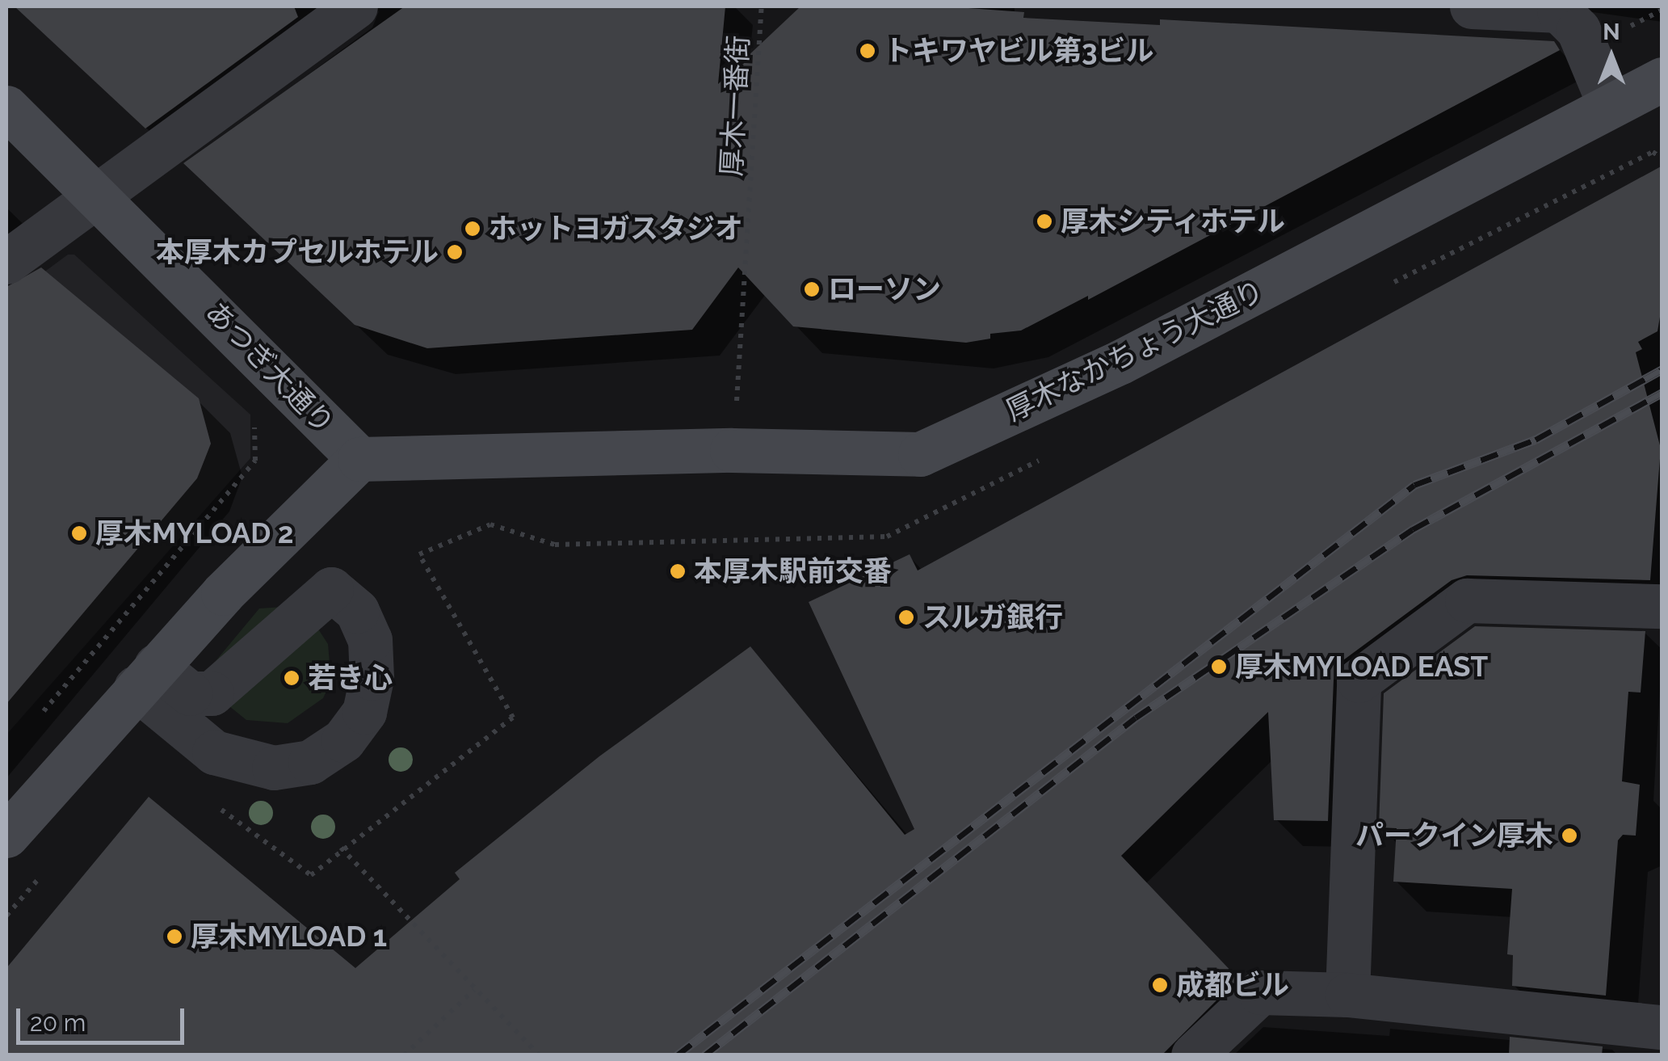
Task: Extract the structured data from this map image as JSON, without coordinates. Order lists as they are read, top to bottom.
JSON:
{
  "streets": {
    "main road": ["厚木なかちょう大通り", "あつぎ大通り"],
    "path": ["厚木一番街"]
  },
  "crossings": [
    ["厚木一番街", "厚木なかちょう大通り"],
    ["厚木なかちょう大通り", "あつぎ大通り"]
  ],
  "places": [
    "トキワヤビル第3ビル",
    "厚木シティホテル",
    "ホットヨガスタジオ",
    "本厚木カプセルホテル",
    "ローソン",
    "厚木MYLOAD 2",
    "本厚木駅前交番",
    "スルガ銀行",
    "厚木MYLOAD EAST",
    "若き心",
    "パークイン厚木",
    "厚木MYLOAD 1",
    "成都ビル"
  ],
  "scale_bar": "20 m",
  "north": "top"
}
